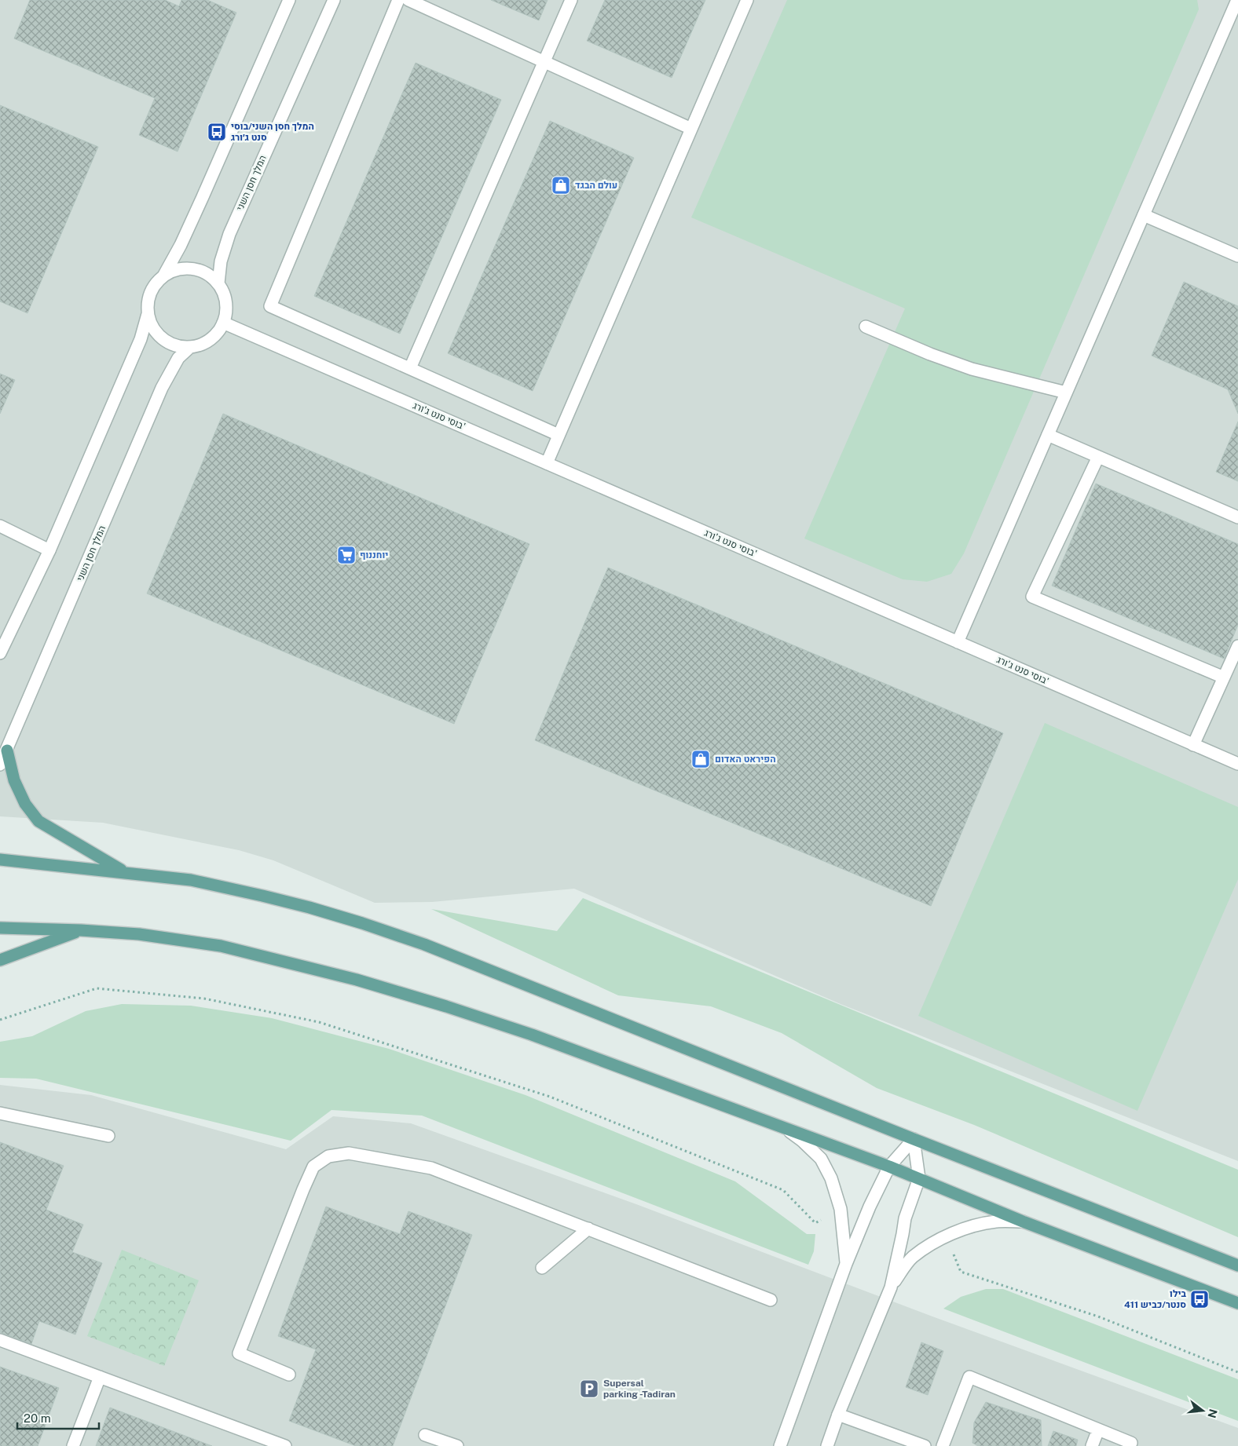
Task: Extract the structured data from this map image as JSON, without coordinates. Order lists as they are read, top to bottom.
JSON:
{
  "streets": {
    "street": ["המלך חסן השני", "בוסי סנט ג'ורג'"]
  },
  "crossings": [
    ["המלך חסן השני", "בוסי סנט ג'ורג'"]
  ],
  "places": {
    "bus stop": ["המלך חסן השני/בוסי סנט ג׳ורג", "בילו סנטר/כביש 411"],
    "shop": ["עולם הבגד", "הפיראט האדום"],
    "supermarket": ["יוחננוף"],
    "parking": ["Supersal parking -Tadiran"]
  },
  "scale_bar": "20 m",
  "north": "right"
}
